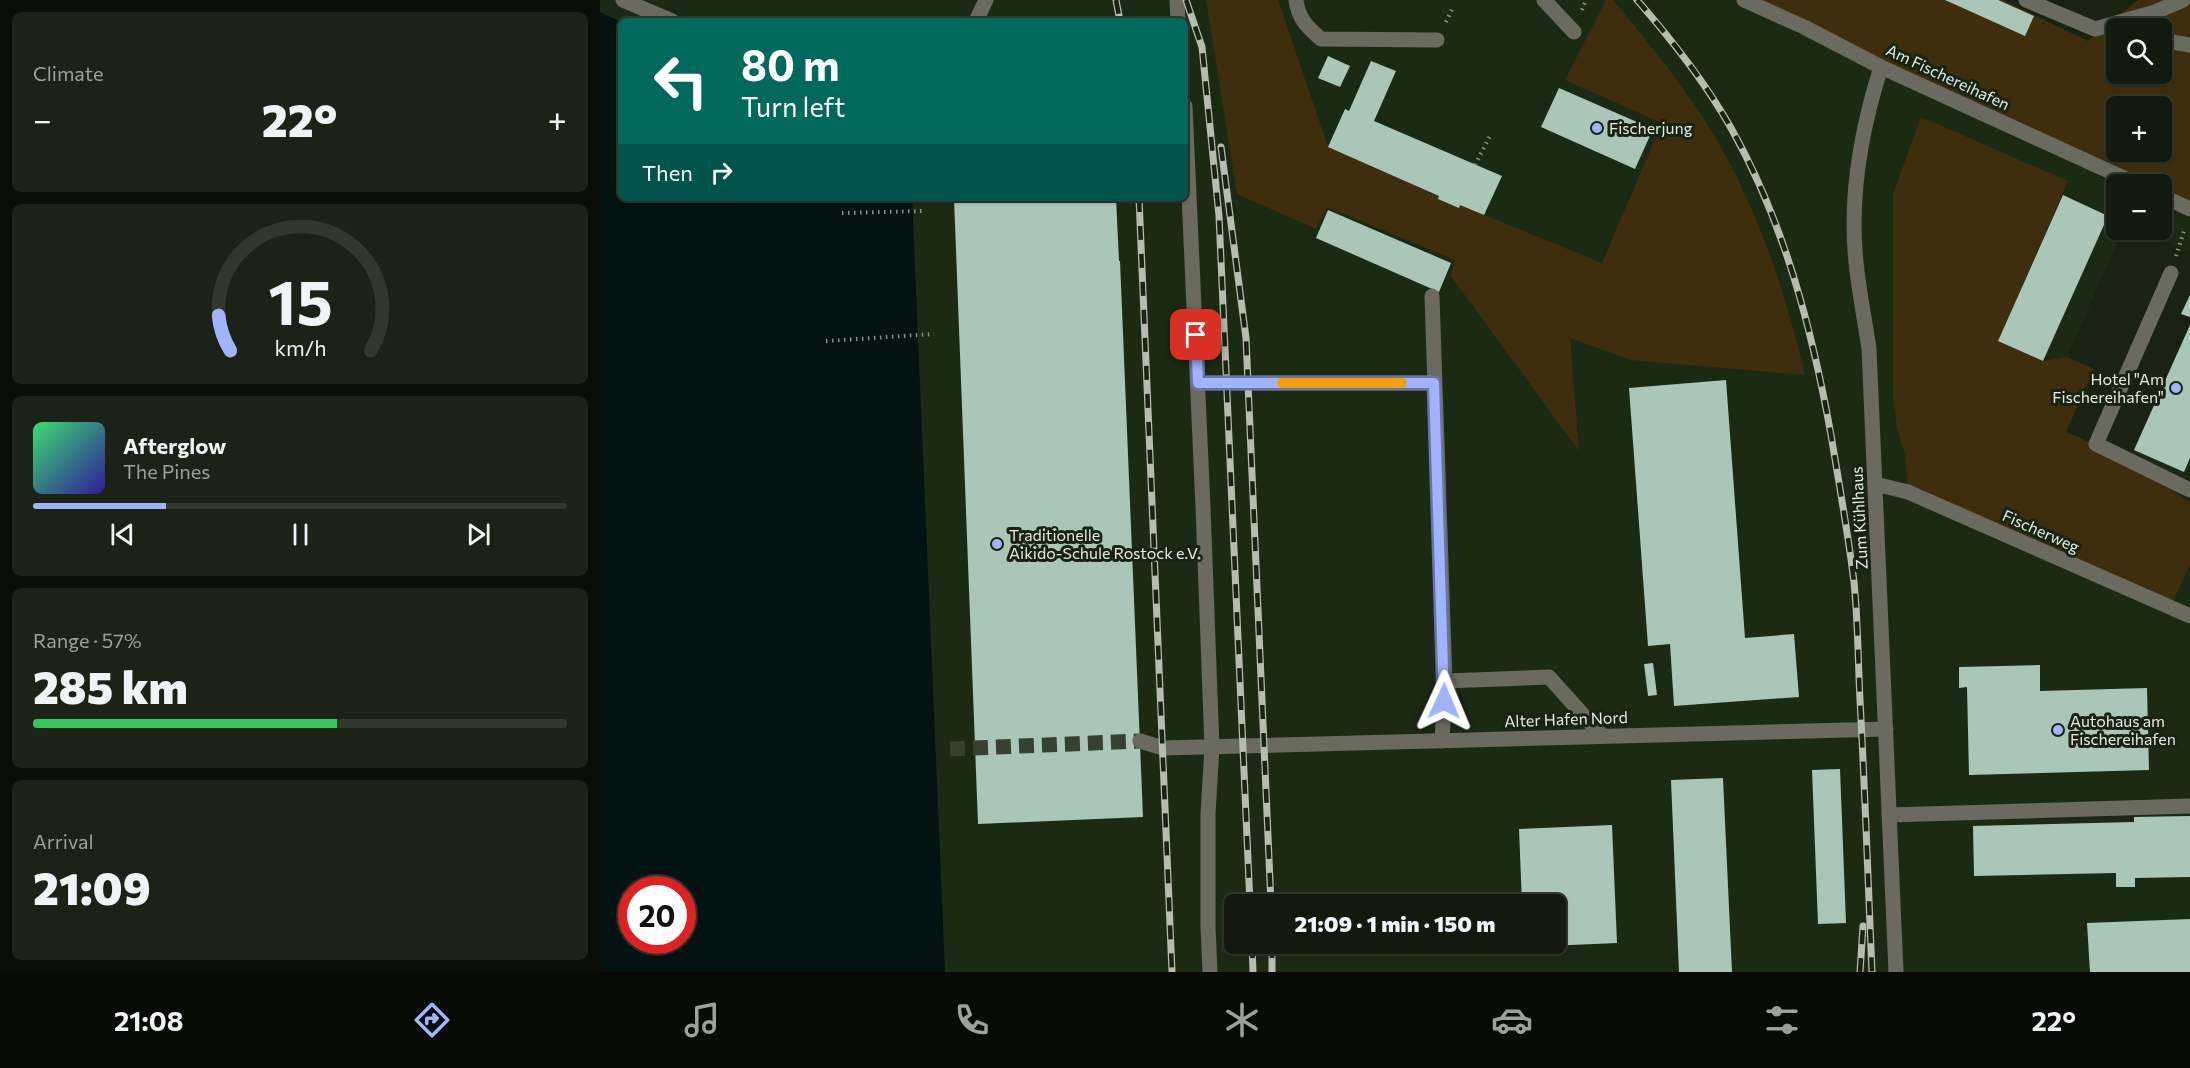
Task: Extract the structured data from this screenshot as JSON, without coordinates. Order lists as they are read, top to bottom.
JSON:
{
  "streets": {
    "street": [
      "Am Fischereihafen",
      "Zum Kühlhaus",
      "Fischerweg",
      "Alter Hafen Nord"
    ]
  },
  "crossings": [
    ["Am Fischereihafen", "Zum Kühlhaus"],
    ["Zum Kühlhaus", "Fischerweg"],
    ["Zum Kühlhaus", "Alter Hafen Nord"]
  ],
  "places": [
    "Fischerjung",
    "Hotel \"Am Fischereihafen\"",
    "Traditionelle Aikido-Schule Rostock e.V.",
    "Autohaus am Fischereihafen"
  ],
  "page": {
    "tile": [
      "Climate",
      ["Range · 57%", "285 km"],
      ["Arrival", "21:09"]
    ],
    "map_buttons": ["+", "−"],
    "turn": ["80 m", "Turn left"],
    "heat": ["−", "22°", "+"],
    "then": "Then",
    "song": ["Afterglow", "The Pines"],
    "limit": "20",
    "trip": "21:09 · 1 min · 150 m",
    "tabs": ["21:08", "22°"],
    "gauge": ["15", "km/h"]
  }
}
